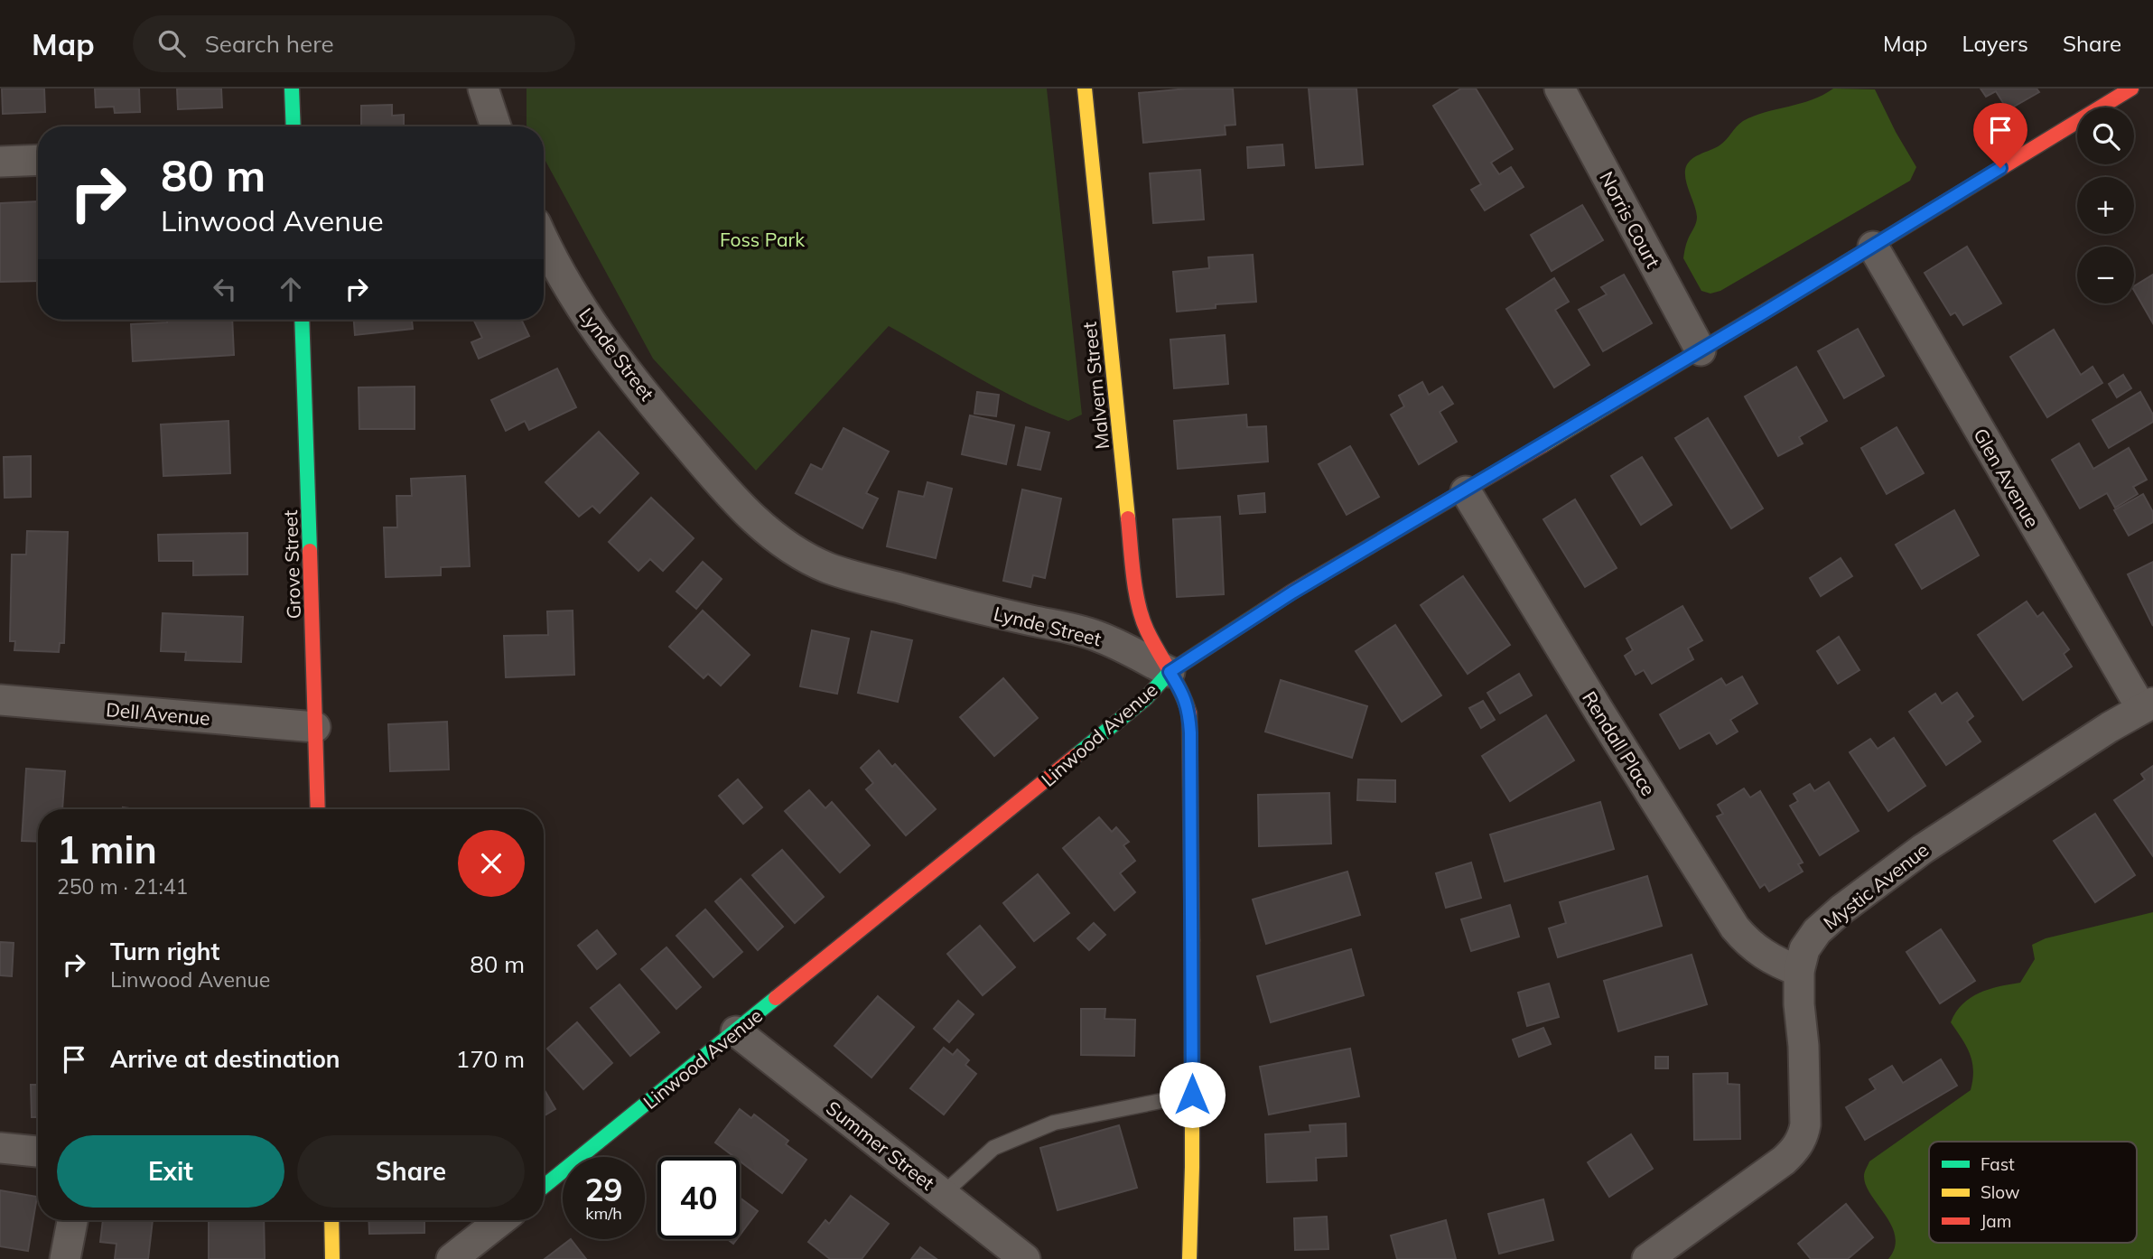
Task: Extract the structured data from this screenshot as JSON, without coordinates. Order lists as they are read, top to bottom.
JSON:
{
  "streets": {
    "street": [
      "Norris Court",
      "Lynde Street",
      "Malvern Street",
      "Glen Avenue",
      "Grove Street",
      "Dell Avenue",
      "Linwood Avenue",
      "Rendall Place",
      "Mystic Avenue",
      "Summer Street"
    ]
  },
  "crossings": [
    ["Norris Court", "Linwood Avenue"],
    ["Lynde Street", "Malvern Street"],
    ["Lynde Street", "Linwood Avenue"],
    ["Malvern Street", "Linwood Avenue"],
    ["Glen Avenue", "Linwood Avenue"],
    ["Glen Avenue", "Mystic Avenue"],
    ["Grove Street", "Dell Avenue"],
    ["Linwood Avenue", "Rendall Place"],
    ["Linwood Avenue", "Summer Street"],
    ["Rendall Place", "Mystic Avenue"]
  ],
  "parks": ["Foss Park"],
  "legend": ["Fast", "Slow", "Jam"],
  "page": {
    "header": "Map",
    "search": "Search here",
    "nav": ["Map", "Layers", "Share"],
    "map_buttons": ["+", "−"],
    "turn": ["80 m", "Linwood Avenue"],
    "heading": ["1 min", "250 m · 21:41"],
    "list": [
      {
        "name": "Turn right",
        "note": "Linwood Avenue",
        "value": "80 m"
      },
      {
        "name": "Arrive at destination",
        "value": "170 m"
      }
    ],
    "buttons": ["Exit", "Share"],
    "speed": "29 km/h",
    "limit": "40"
  }
}
